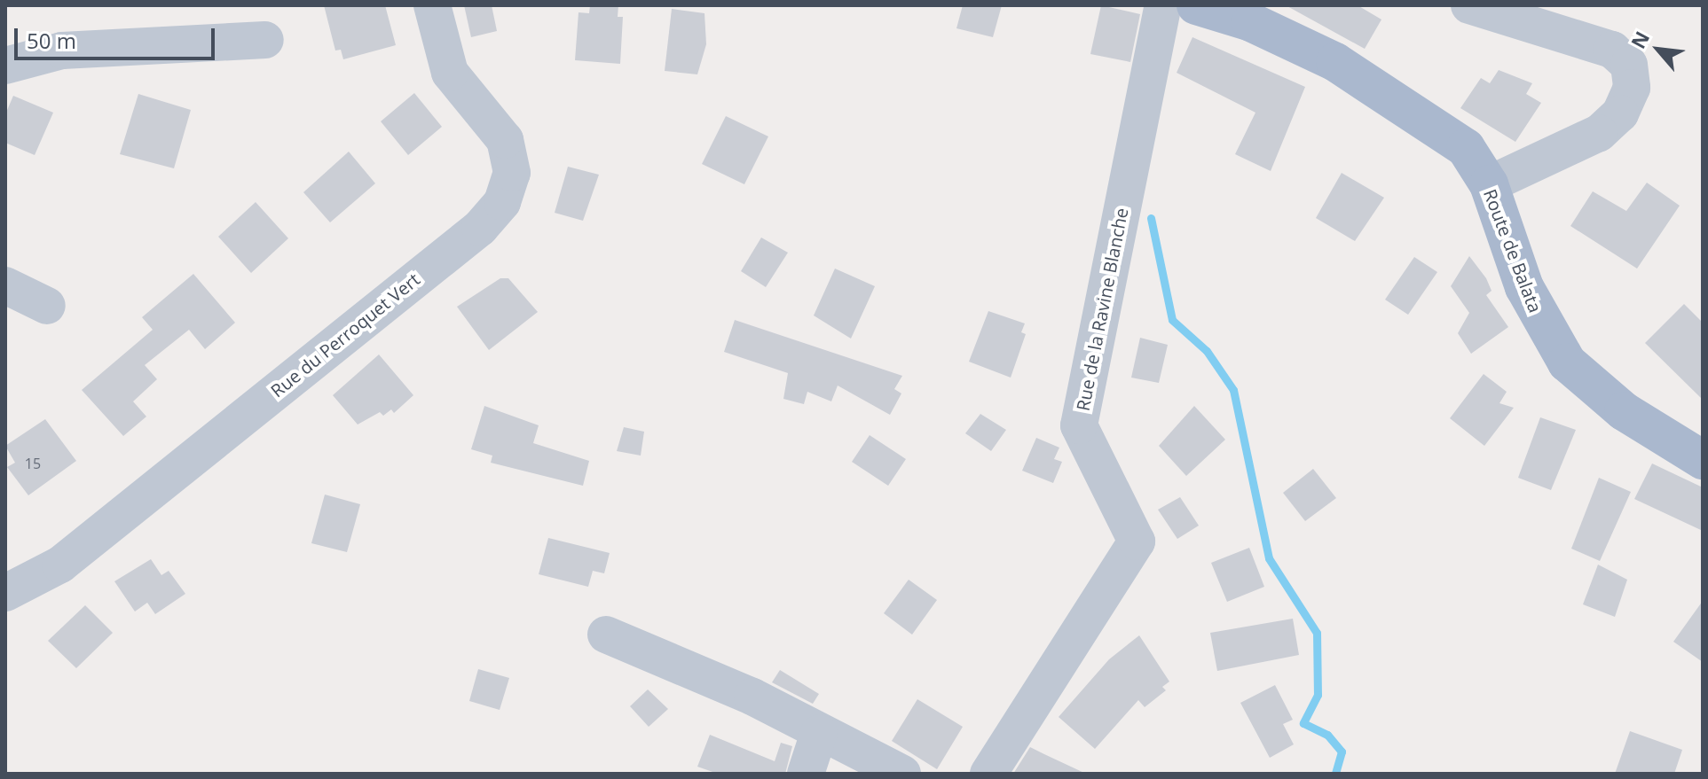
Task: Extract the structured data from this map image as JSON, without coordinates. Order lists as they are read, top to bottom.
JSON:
{
  "streets": {
    "main road": ["Route de Balata"],
    "street": ["Rue de la Ravine Blanche", "Rue du Perroquet Vert"]
  },
  "house_numbers": ["15"],
  "scale_bar": "50 m",
  "north": "top left"
}
